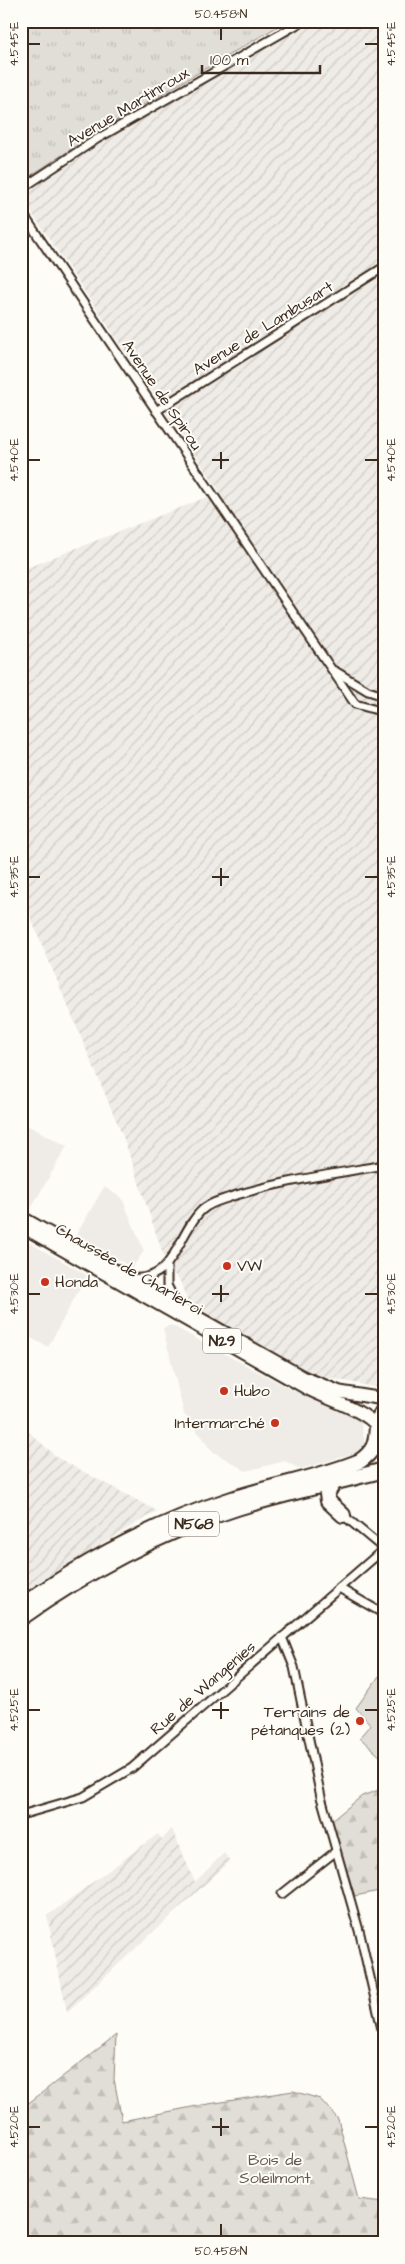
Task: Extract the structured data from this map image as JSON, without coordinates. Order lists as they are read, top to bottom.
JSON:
{
  "streets": {
    "highway": ["N568"],
    "main road": ["Chaussée de Charleroi", "N29"],
    "street": [
      "Avenue Martinroux",
      "Avenue de Lambusart",
      "Avenue de Spirou",
      "Rue de Wangenies"
    ]
  },
  "crossings": [
    ["Avenue de Lambusart", "Avenue de Spirou"],
    ["Chaussée de Charleroi", "N568"]
  ],
  "parks": ["Bois de Soleilmont"],
  "places": [
    "VW",
    "Honda",
    "Hubo",
    "Intermarché",
    "Terrains de pétanques (2)"
  ],
  "scale_bar": "100 m",
  "coordinates": [
    "50.458°N",
    "4.545°E",
    "4.540°E",
    "4.535°E",
    "4.530°E",
    "4.525°E",
    "4.520°E"
  ]
}
